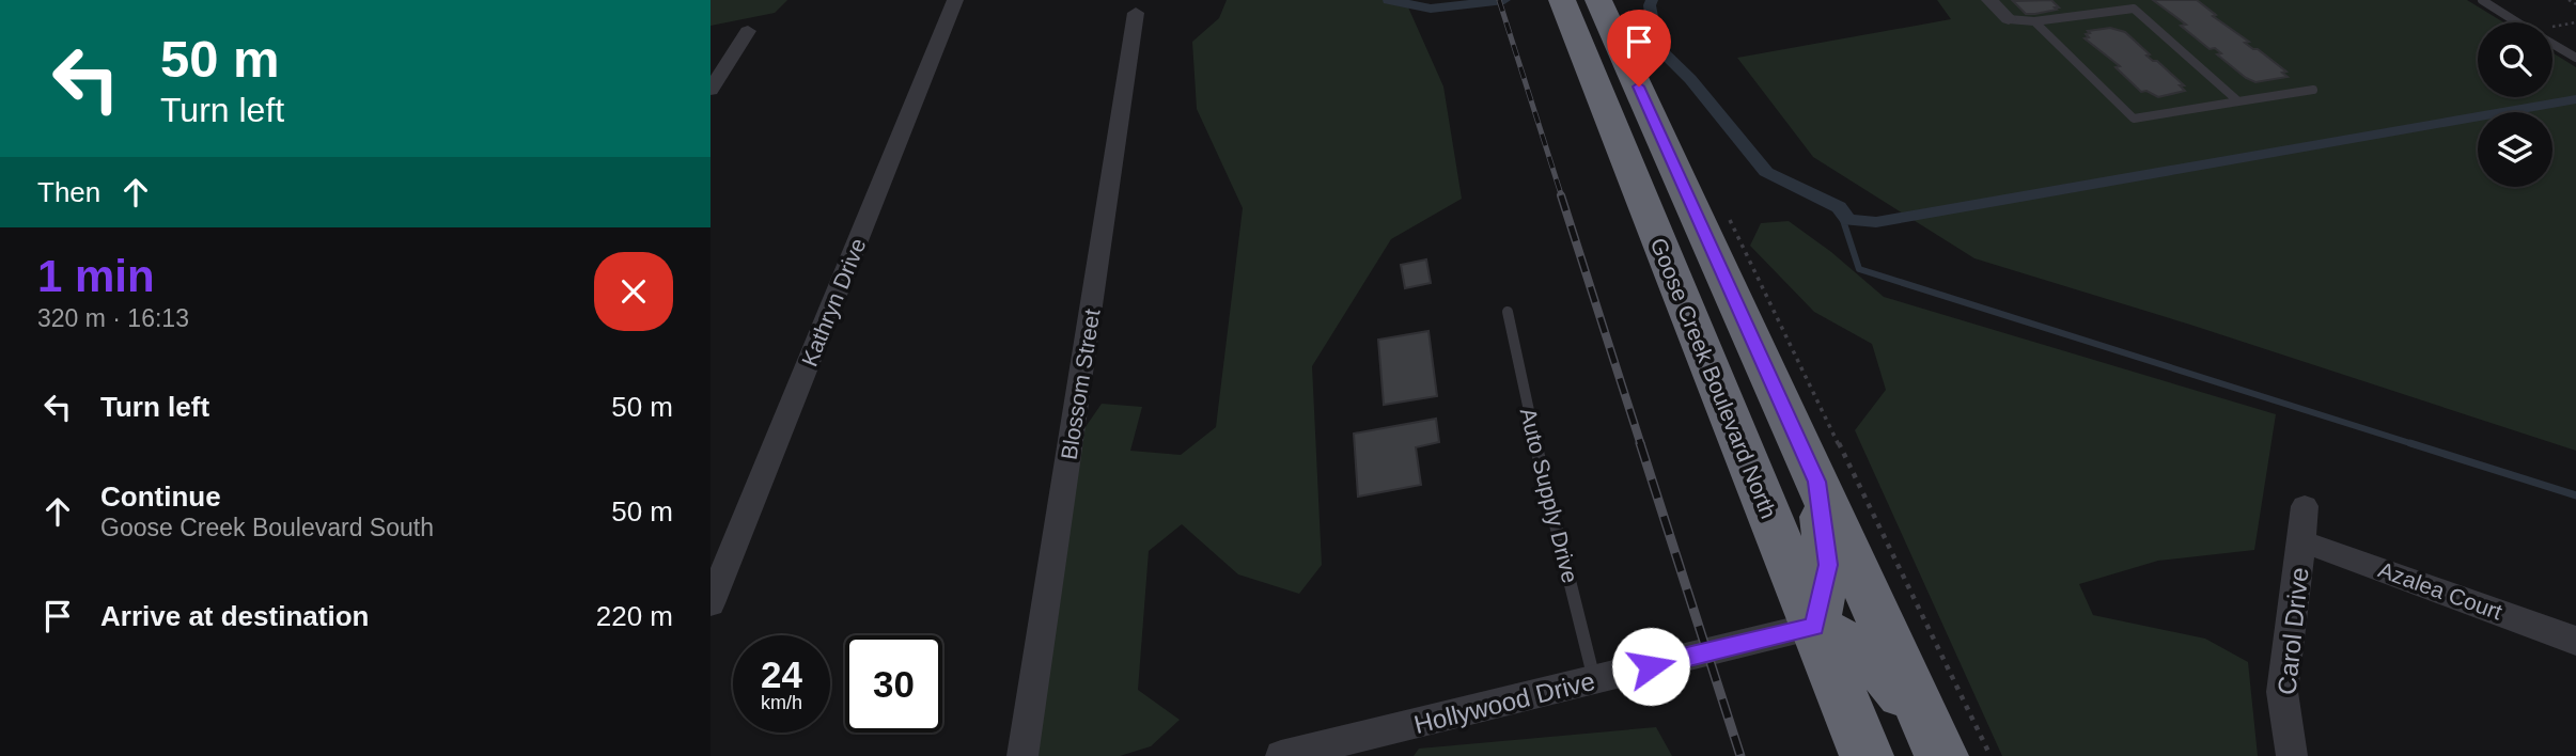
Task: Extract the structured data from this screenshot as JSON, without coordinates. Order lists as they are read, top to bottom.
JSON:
{
  "streets": {
    "highway": ["Goose Creek Boulevard North"],
    "street": [
      "Kathryn Drive",
      "Blossom Street",
      "Azalea Court",
      "Carol Drive",
      "Hollywood Drive"
    ],
    "lane": ["Auto Supply Drive"]
  },
  "crossings": [
    ["Goose Creek Boulevard North", "Hollywood Drive"],
    ["Auto Supply Drive", "Hollywood Drive"],
    ["Azalea Court", "Carol Drive"]
  ],
  "page": {
    "turn": ["50 m", "Turn left"],
    "then": "Then",
    "heading": ["1 min", "320 m · 16:13"],
    "list": [
      {
        "name": "Turn left",
        "value": "50 m"
      },
      {
        "name": "Continue",
        "note": "Goose Creek Boulevard South",
        "value": "50 m"
      },
      {
        "name": "Arrive at destination",
        "value": "220 m"
      }
    ],
    "speed": "24 km/h",
    "limit": "30"
  }
}
